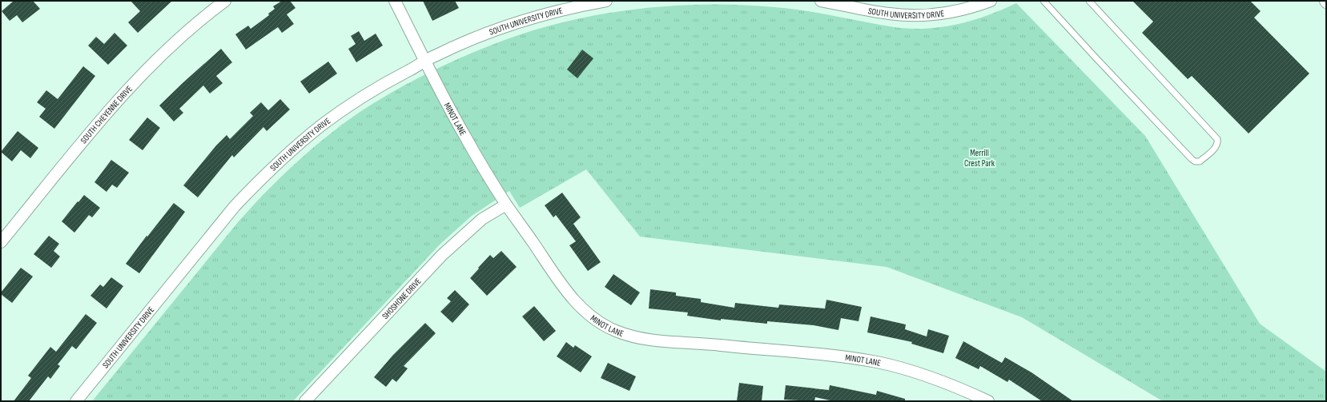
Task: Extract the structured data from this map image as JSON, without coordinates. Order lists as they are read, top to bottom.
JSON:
{
  "streets": {
    "street": [
      "SOUTH UNIVERSITY DRIVE",
      "SOUTH CHEYENNE DRIVE",
      "MINOT LANE",
      "SHOSHONE DRIVE"
    ]
  },
  "crossings": [
    ["SOUTH UNIVERSITY DRIVE", "MINOT LANE"],
    ["MINOT LANE", "SHOSHONE DRIVE"]
  ],
  "parks": ["Merrill Crest Park"]
}
